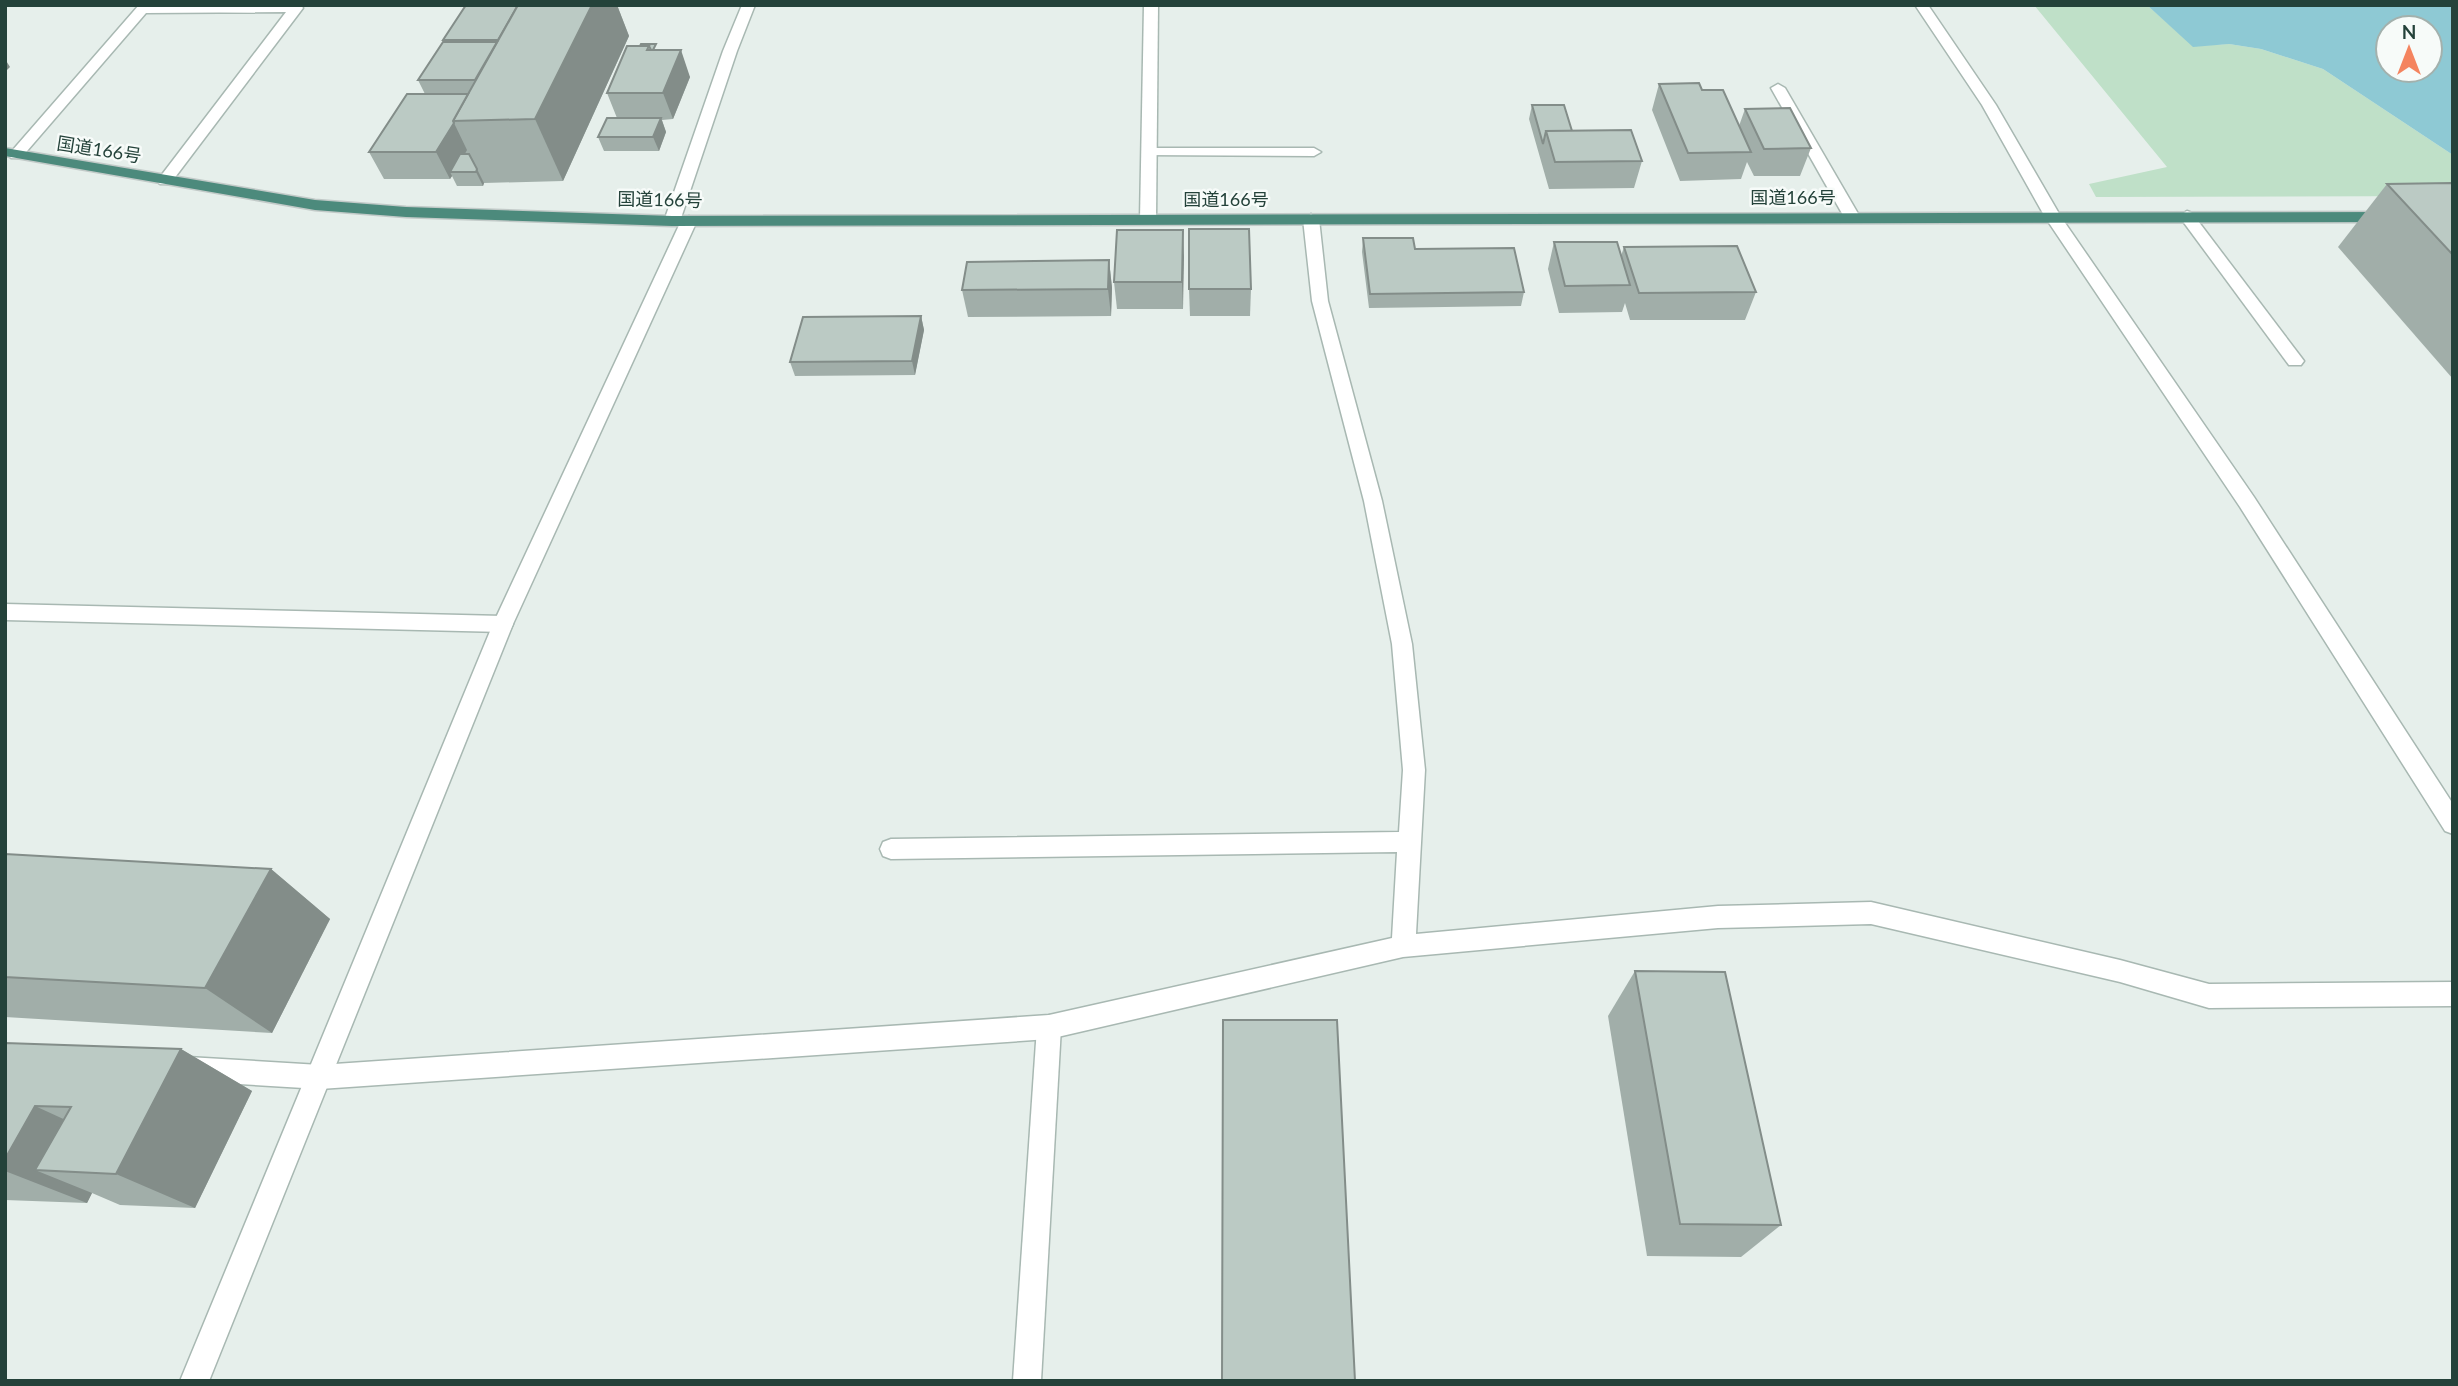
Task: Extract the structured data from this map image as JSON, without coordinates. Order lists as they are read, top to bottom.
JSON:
{
  "streets": {
    "highway": ["国道166号"]
  },
  "north": "top"
}
